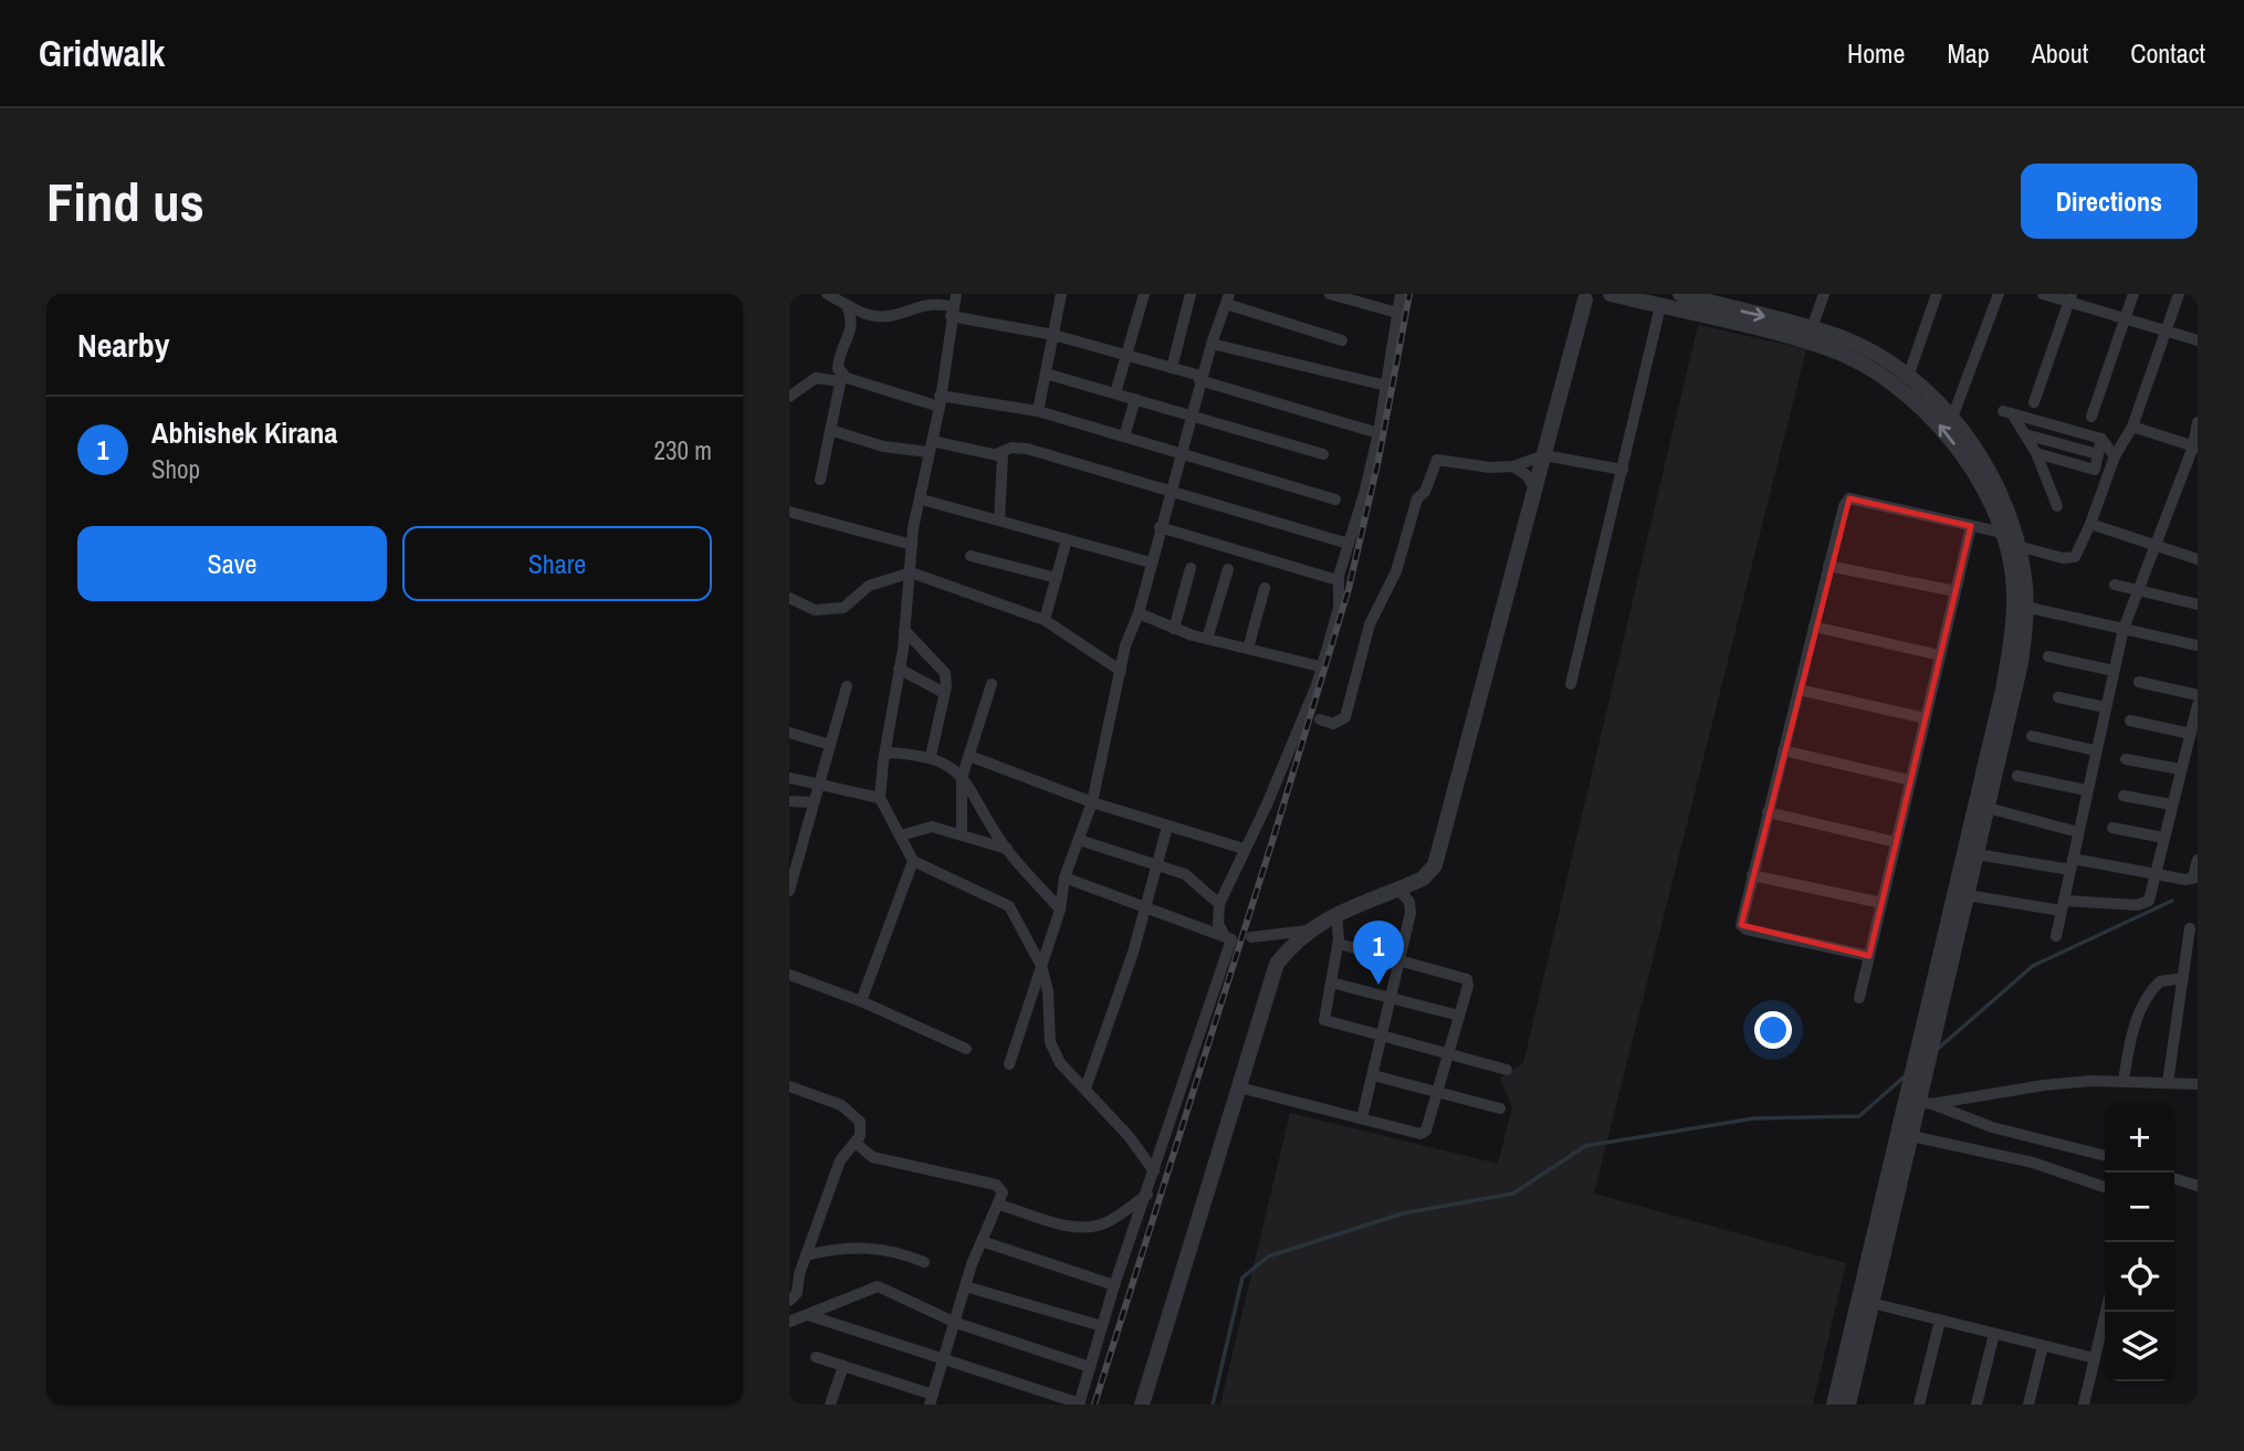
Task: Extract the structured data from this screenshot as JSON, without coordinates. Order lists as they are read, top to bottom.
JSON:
{
  "page": {
    "header": "Gridwalk",
    "nav": [
      "Home",
      "Map",
      "About",
      "Contact"
    ],
    "buttons": [
      "Directions",
      ["Save", "Share"]
    ],
    "title": "Find us",
    "heading": "Nearby",
    "list": [
      {
        "mark": "1",
        "name": "Abhishek Kirana",
        "note": "Shop",
        "value": "230 m"
      }
    ],
    "pins": "1",
    "map_buttons": ["+", "−"]
  }
}
